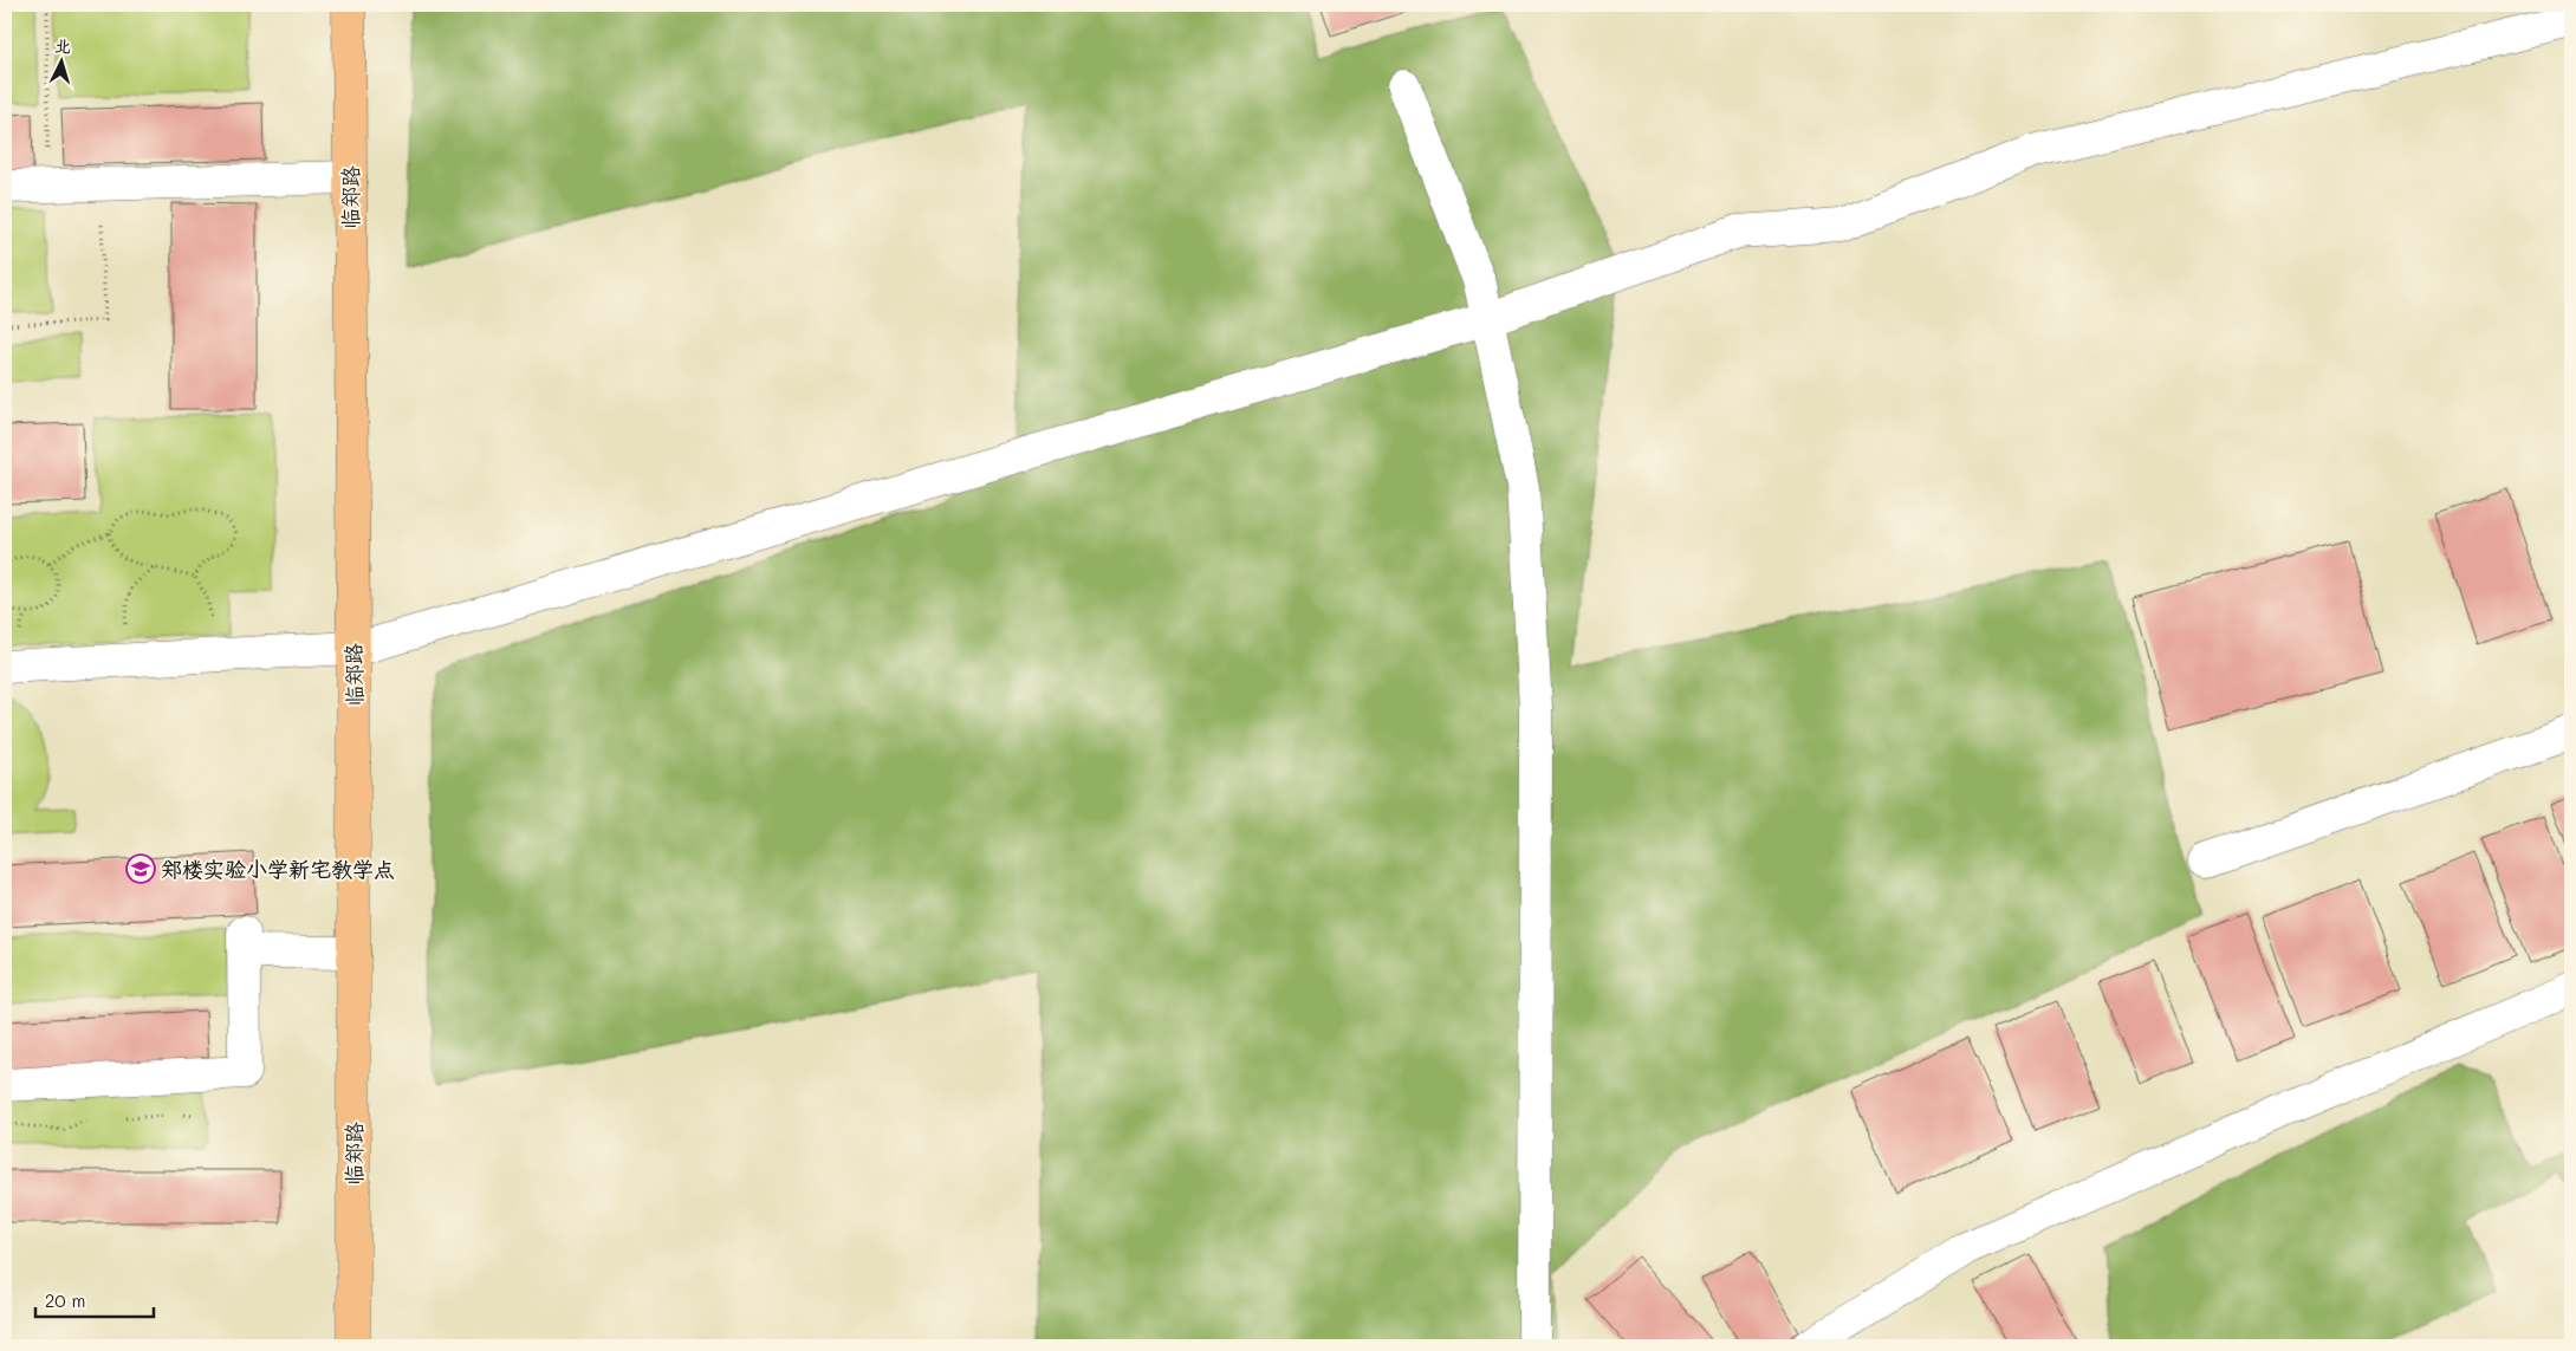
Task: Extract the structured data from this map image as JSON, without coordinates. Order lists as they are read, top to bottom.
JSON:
{
  "streets": {
    "main road": ["临郑路"]
  },
  "places": {
    "school or university": ["郑楼实验小学新宅教学点"]
  },
  "scale_bar": "20 m",
  "north": "top"
}
